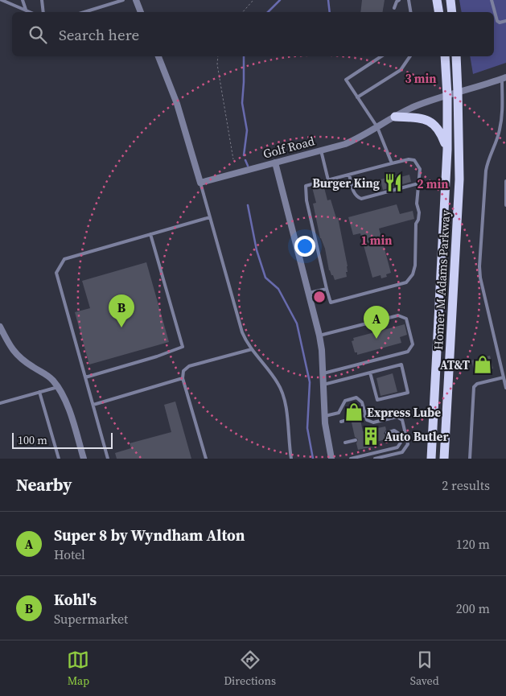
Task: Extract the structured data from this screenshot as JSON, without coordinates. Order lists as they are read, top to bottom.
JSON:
{
  "streets": {
    "main road": ["Homer M Adams Parkway"],
    "street": ["Golf Road"]
  },
  "crossings": [
    ["Golf Road", "Homer M Adams Parkway"]
  ],
  "places": {
    "restaurant": ["Burger King"],
    "shop": ["AT&T", "Express Lube"],
    "building": ["Auto Butler"]
  },
  "scale_bar": "100 m",
  "page": {
    "search": "Search here",
    "pins": ["B", "A"],
    "scale": "100 m",
    "heading": ["Nearby", "2 results"],
    "list": [
      {
        "mark": "A",
        "name": "Super 8 by Wyndham Alton",
        "note": "Hotel",
        "value": "120 m"
      },
      {
        "mark": "B",
        "name": "Kohl's",
        "note": "Supermarket",
        "value": "200 m"
      }
    ],
    "nav": ["Map", "Directions", "Saved"]
  },
  "rings": ["3 min", "2 min", "1 min"]
}
